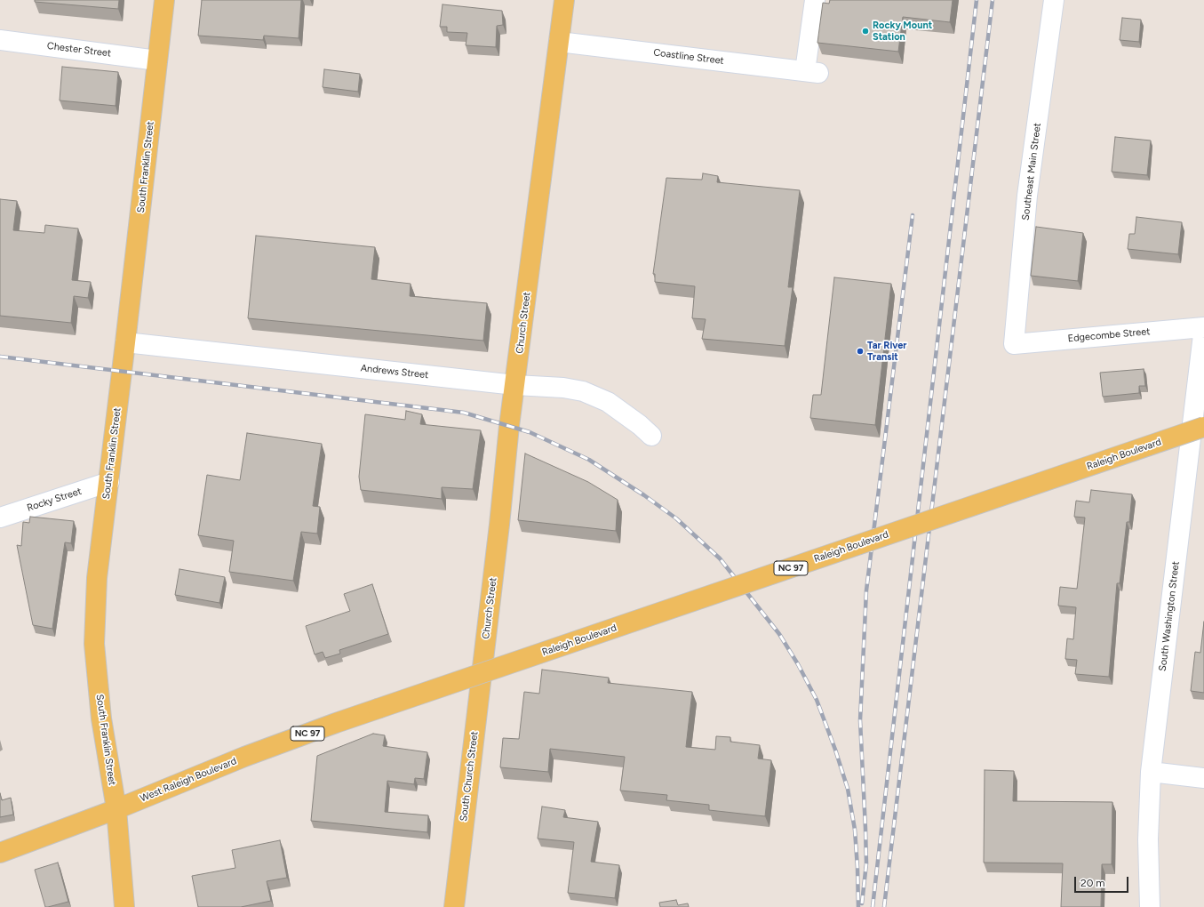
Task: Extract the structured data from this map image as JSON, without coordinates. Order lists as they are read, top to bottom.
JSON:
{
  "streets": {
    "main road": [
      "South Franklin Street",
      "Church Street",
      "Raleigh Boulevard",
      "NC 97",
      "South Church Street",
      "West Raleigh Boulevard"
    ],
    "street": [
      "Chester Street",
      "Coastline Street",
      "Southeast Main Street",
      "Edgecombe Street",
      "Andrews Street",
      "Rocky Street",
      "South Washington Street"
    ]
  },
  "crossings": [
    ["Chester Street", "South Franklin Street"],
    ["Coastline Street", "Church Street"],
    ["South Franklin Street", "Andrews Street"],
    ["South Franklin Street", "Rocky Street"],
    ["South Franklin Street", "West Raleigh Boulevard"],
    ["Southeast Main Street", "Edgecombe Street"],
    ["Church Street", "Andrews Street"],
    ["Church Street", "South Church Street"],
    ["Edgecombe Street", "South Washington Street"],
    ["Raleigh Boulevard", "West Raleigh Boulevard"]
  ],
  "places": ["Rocky Mount Station", "Tar River Transit"],
  "scale_bar": "20 m"
}
